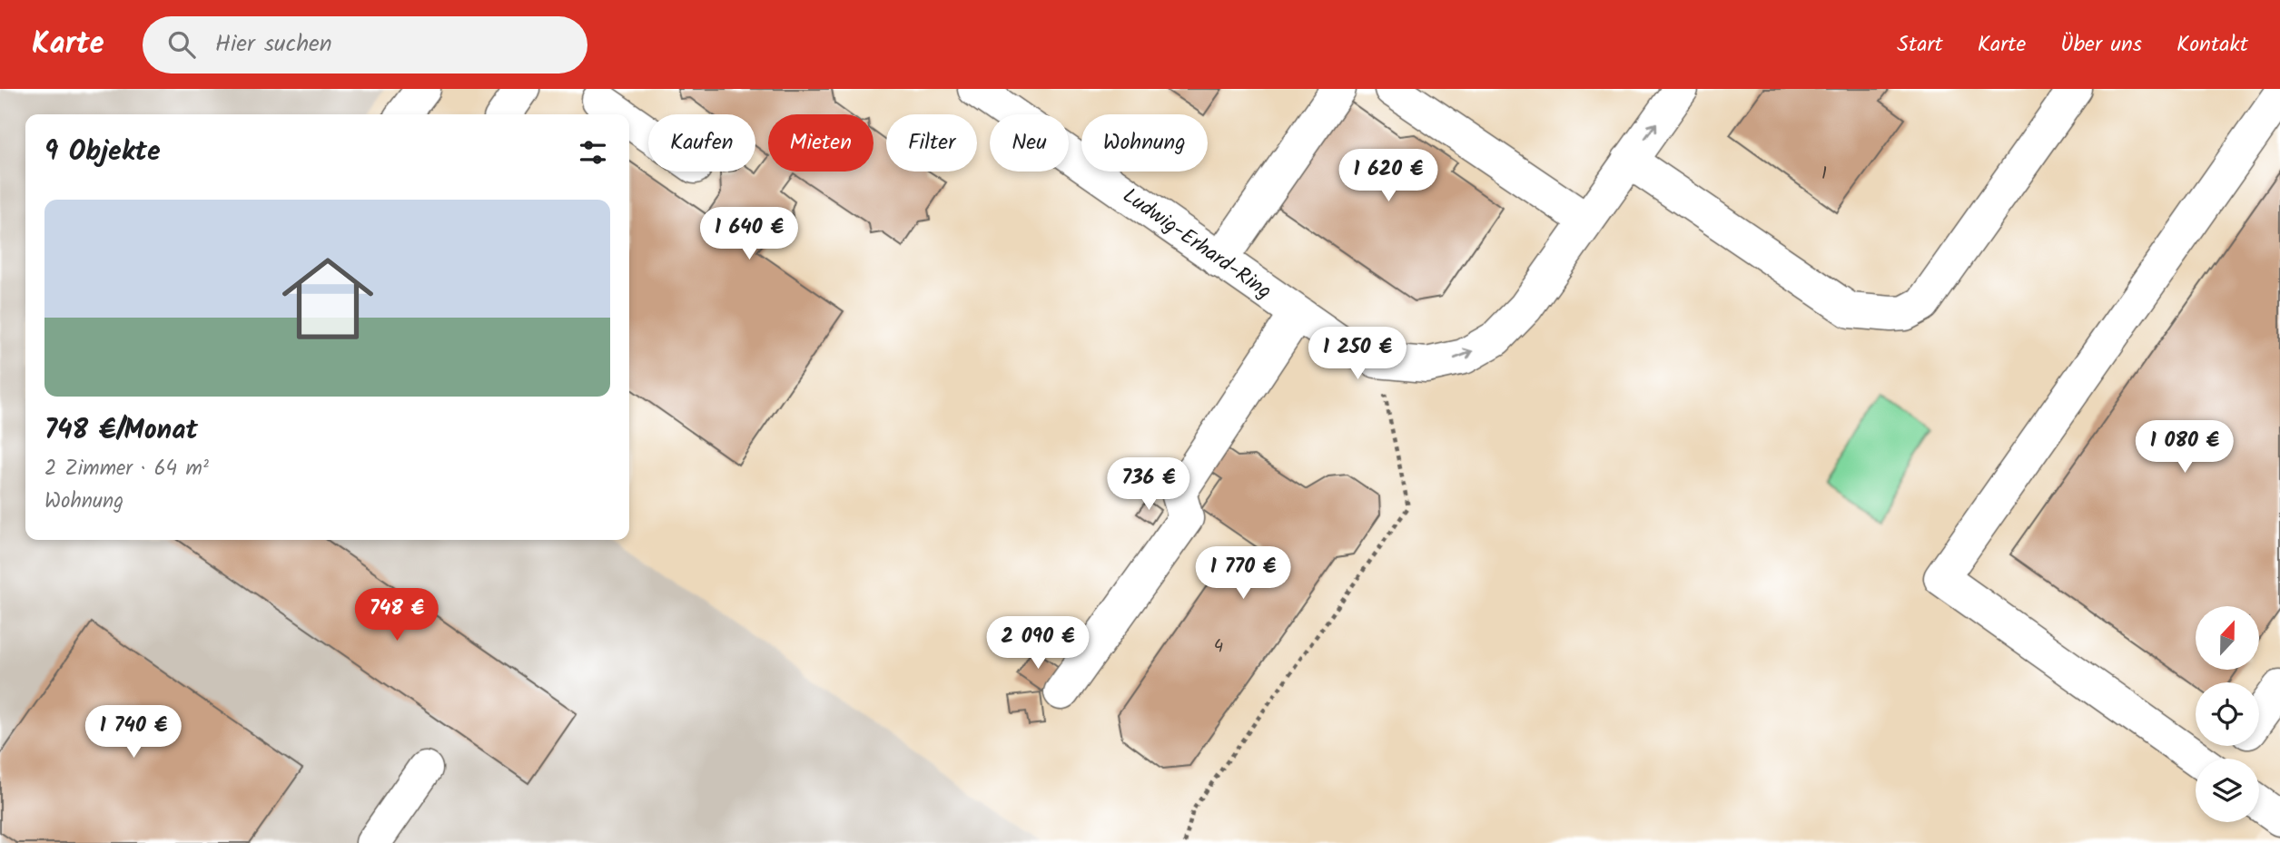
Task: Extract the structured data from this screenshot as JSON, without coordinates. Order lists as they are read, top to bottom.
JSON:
{
  "streets": {
    "street": ["Ludwig-Erhard-Ring"]
  },
  "one_way": ["Ludwig-Erhard-Ring"],
  "house_numbers": ["1", "4"],
  "north": "top",
  "page": {
    "header": "Karte",
    "search": "Hier suchen",
    "nav": [
      "Start",
      "Karte",
      "Über uns",
      "Kontakt"
    ],
    "chip": [
      "Kaufen",
      "Mieten",
      "Filter",
      "Neu",
      "Wohnung"
    ],
    "heading": "9 Objekte",
    "price": [
      "1 620 €",
      "1 640 €",
      "1 250 €",
      "1 080 €",
      "736 €",
      "1 770 €",
      "748 €",
      "2 090 €",
      "1 740 €"
    ],
    "list": [
      {
        "name": "748 €/Monat",
        "note": "2 Zimmer · 64 m² · Wohnung"
      }
    ]
  }
}
